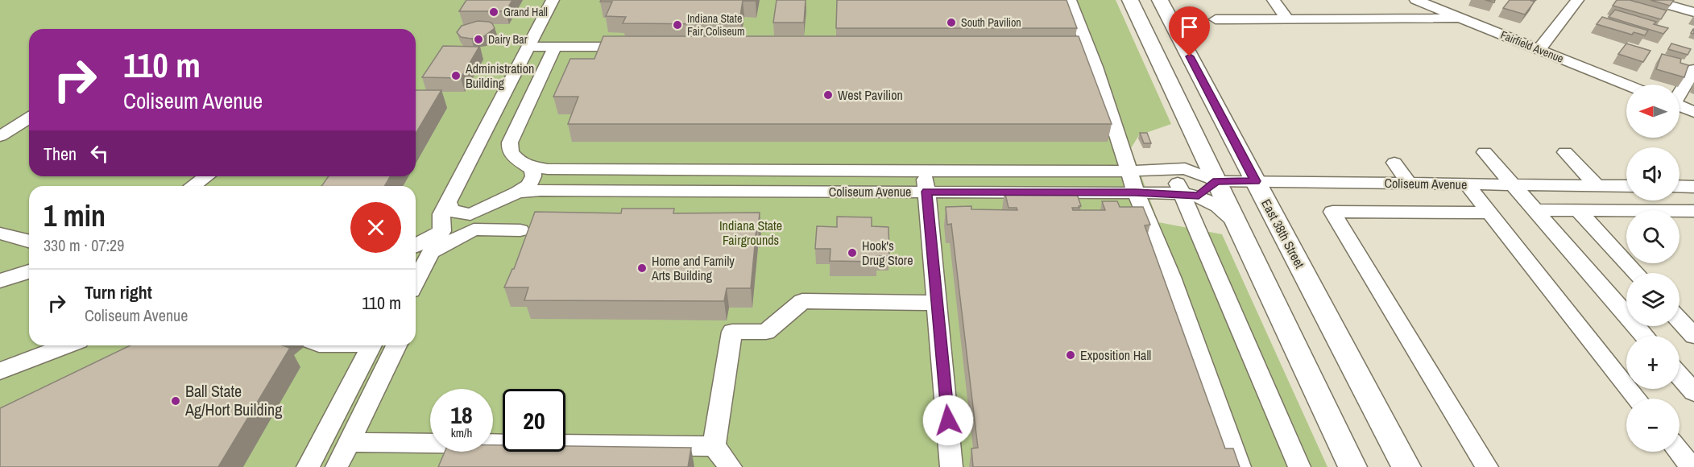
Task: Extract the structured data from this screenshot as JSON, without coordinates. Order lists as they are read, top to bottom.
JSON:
{
  "streets": {
    "main road": ["East 38th Street"],
    "street": ["Fairfield Avenue", "Coliseum Avenue"]
  },
  "crossings": [
    ["Coliseum Avenue", "East 38th Street"]
  ],
  "parks": ["Indiana State Fairgrounds"],
  "places": [
    "Grand Hall",
    "South Pavilion",
    "Indiana State Fair Coliseum",
    "Dairy Bar",
    "Administration Building",
    "West Pavilion",
    "Hook's Drug Store",
    "Home and Family Arts Building",
    "Exposition Hall",
    "Ball State Ag/Hort Building"
  ],
  "north": "left",
  "page": {
    "turn": ["110 m", "Coliseum Avenue"],
    "map_buttons": ["+", "−"],
    "then": "Then",
    "heading": ["1 min", "330 m · 07:29"],
    "list": [
      {
        "name": "Turn right",
        "note": "Coliseum Avenue",
        "value": "110 m"
      }
    ],
    "speed": "18 km/h",
    "limit": "20"
  }
}
